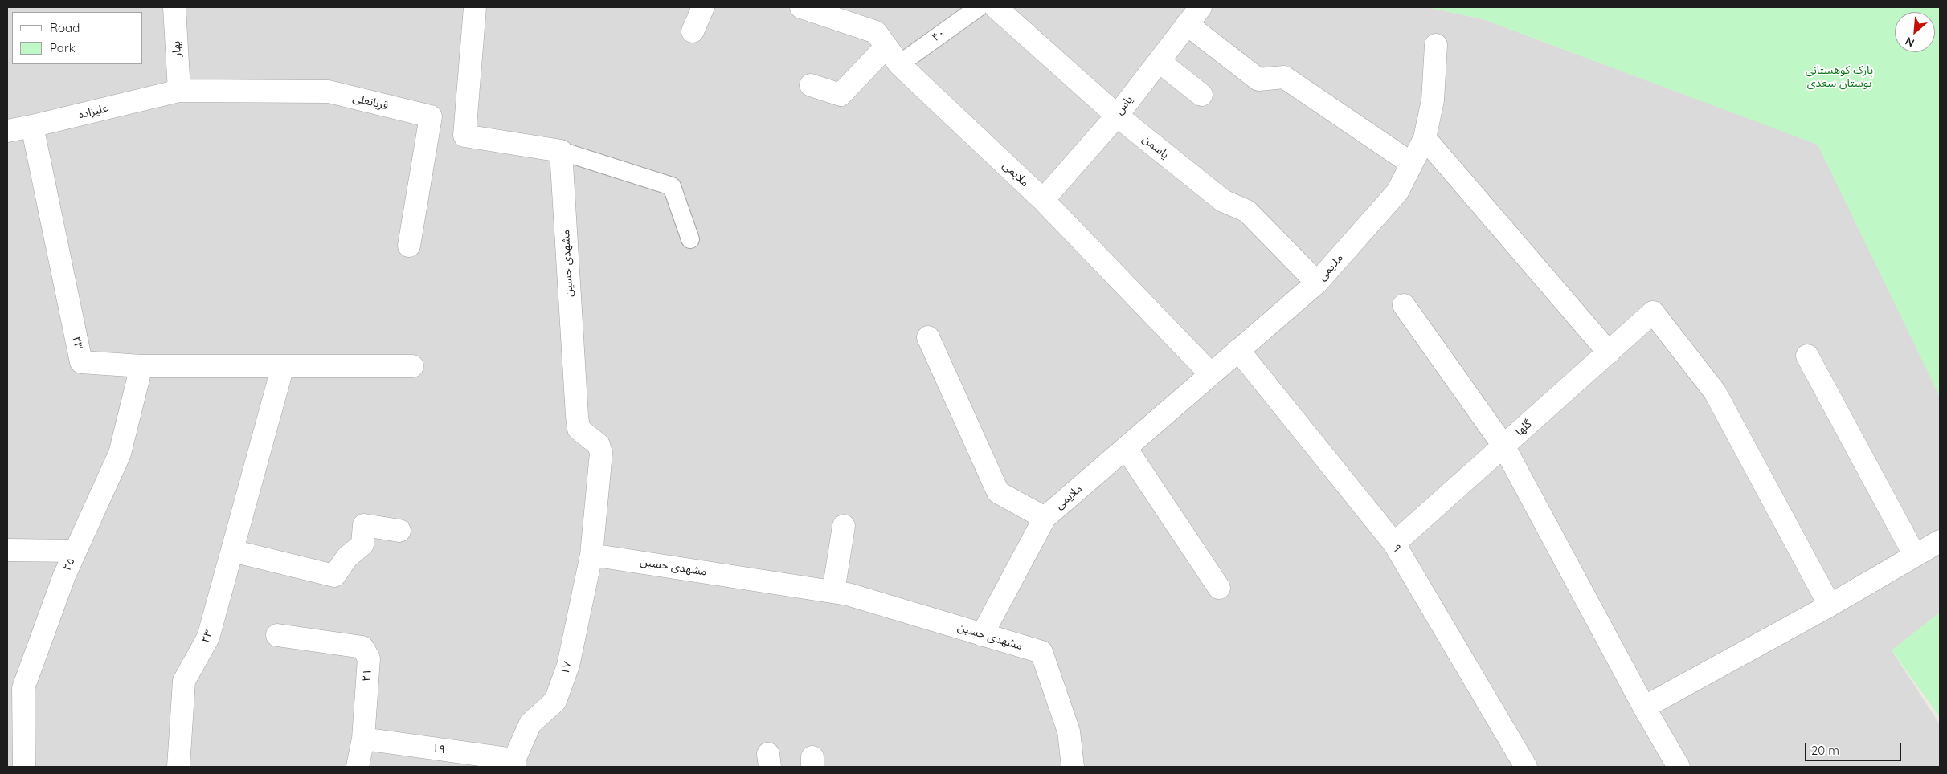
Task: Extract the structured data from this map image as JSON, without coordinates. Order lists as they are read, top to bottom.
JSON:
{
  "streets": {
    "street": [
      "بهار",
      "قربانعلی",
      "یاس",
      "علیزاده",
      "یاسمن",
      "ملایمی",
      "مشهدی حسین",
      "۲۳",
      "گلها",
      "۹",
      "۲۵",
      "۱۷",
      "۲۱",
      "۱۹"
    ],
    "lane": ["۴۰"]
  },
  "crossings": [
    ["۴۰", "ملایمی"],
    ["بهار", "قربانعلی"],
    ["بهار", "علیزاده"],
    ["قربانعلی", "علیزاده"],
    ["یاس", "یاسمن"],
    ["یاس", "ملایمی"],
    ["علیزاده", "۲۳"],
    ["یاسمن", "ملایمی"],
    ["ملایمی", "مشهدی حسین"],
    ["ملایمی", "۹"],
    ["مشهدی حسین", "۱۷"],
    ["۲۳", "۲۵"],
    ["گلها", "۹"],
    ["۱۷", "۱۹"],
    ["۲۱", "۱۹"]
  ],
  "parks": ["پارک کوهستانی بوستان سعدی"],
  "legend": ["Road", "Park"],
  "scale_bar": "20 m",
  "north": "bottom left"
}
